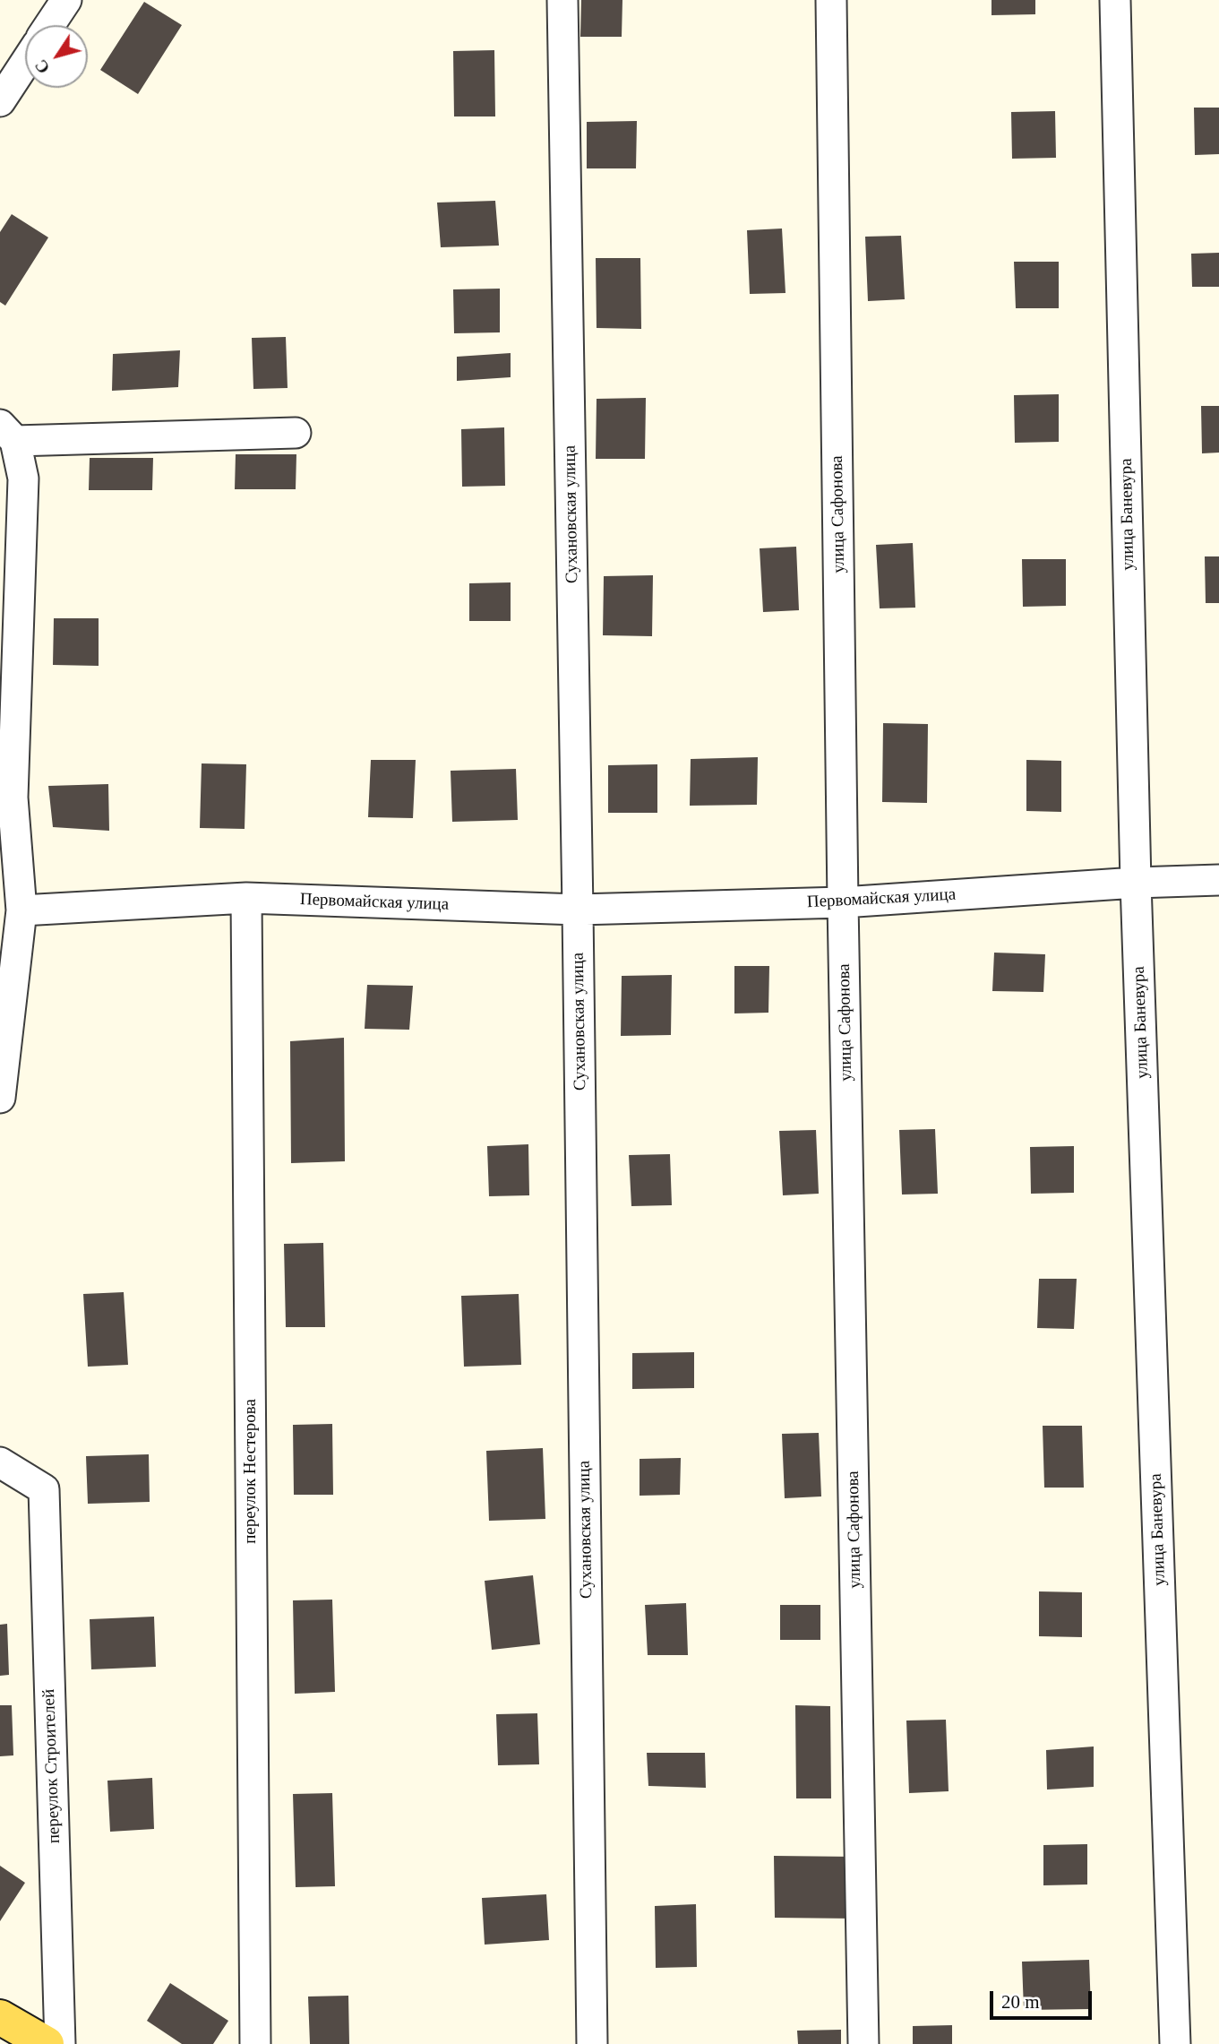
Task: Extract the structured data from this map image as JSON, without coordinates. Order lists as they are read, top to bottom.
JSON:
{
  "streets": {
    "street": [
      "Сухановская улица",
      "улица Сафонова",
      "улица Баневура",
      "Первомайская улица",
      "переулок Нестерова",
      "переулок Строителей"
    ]
  },
  "crossings": [
    ["Сухановская улица", "Первомайская улица"],
    ["улица Сафонова", "Первомайская улица"],
    ["улица Баневура", "Первомайская улица"],
    ["Первомайская улица", "переулок Нестерова"]
  ],
  "scale_bar": "20 m",
  "north": "bottom left"
}
